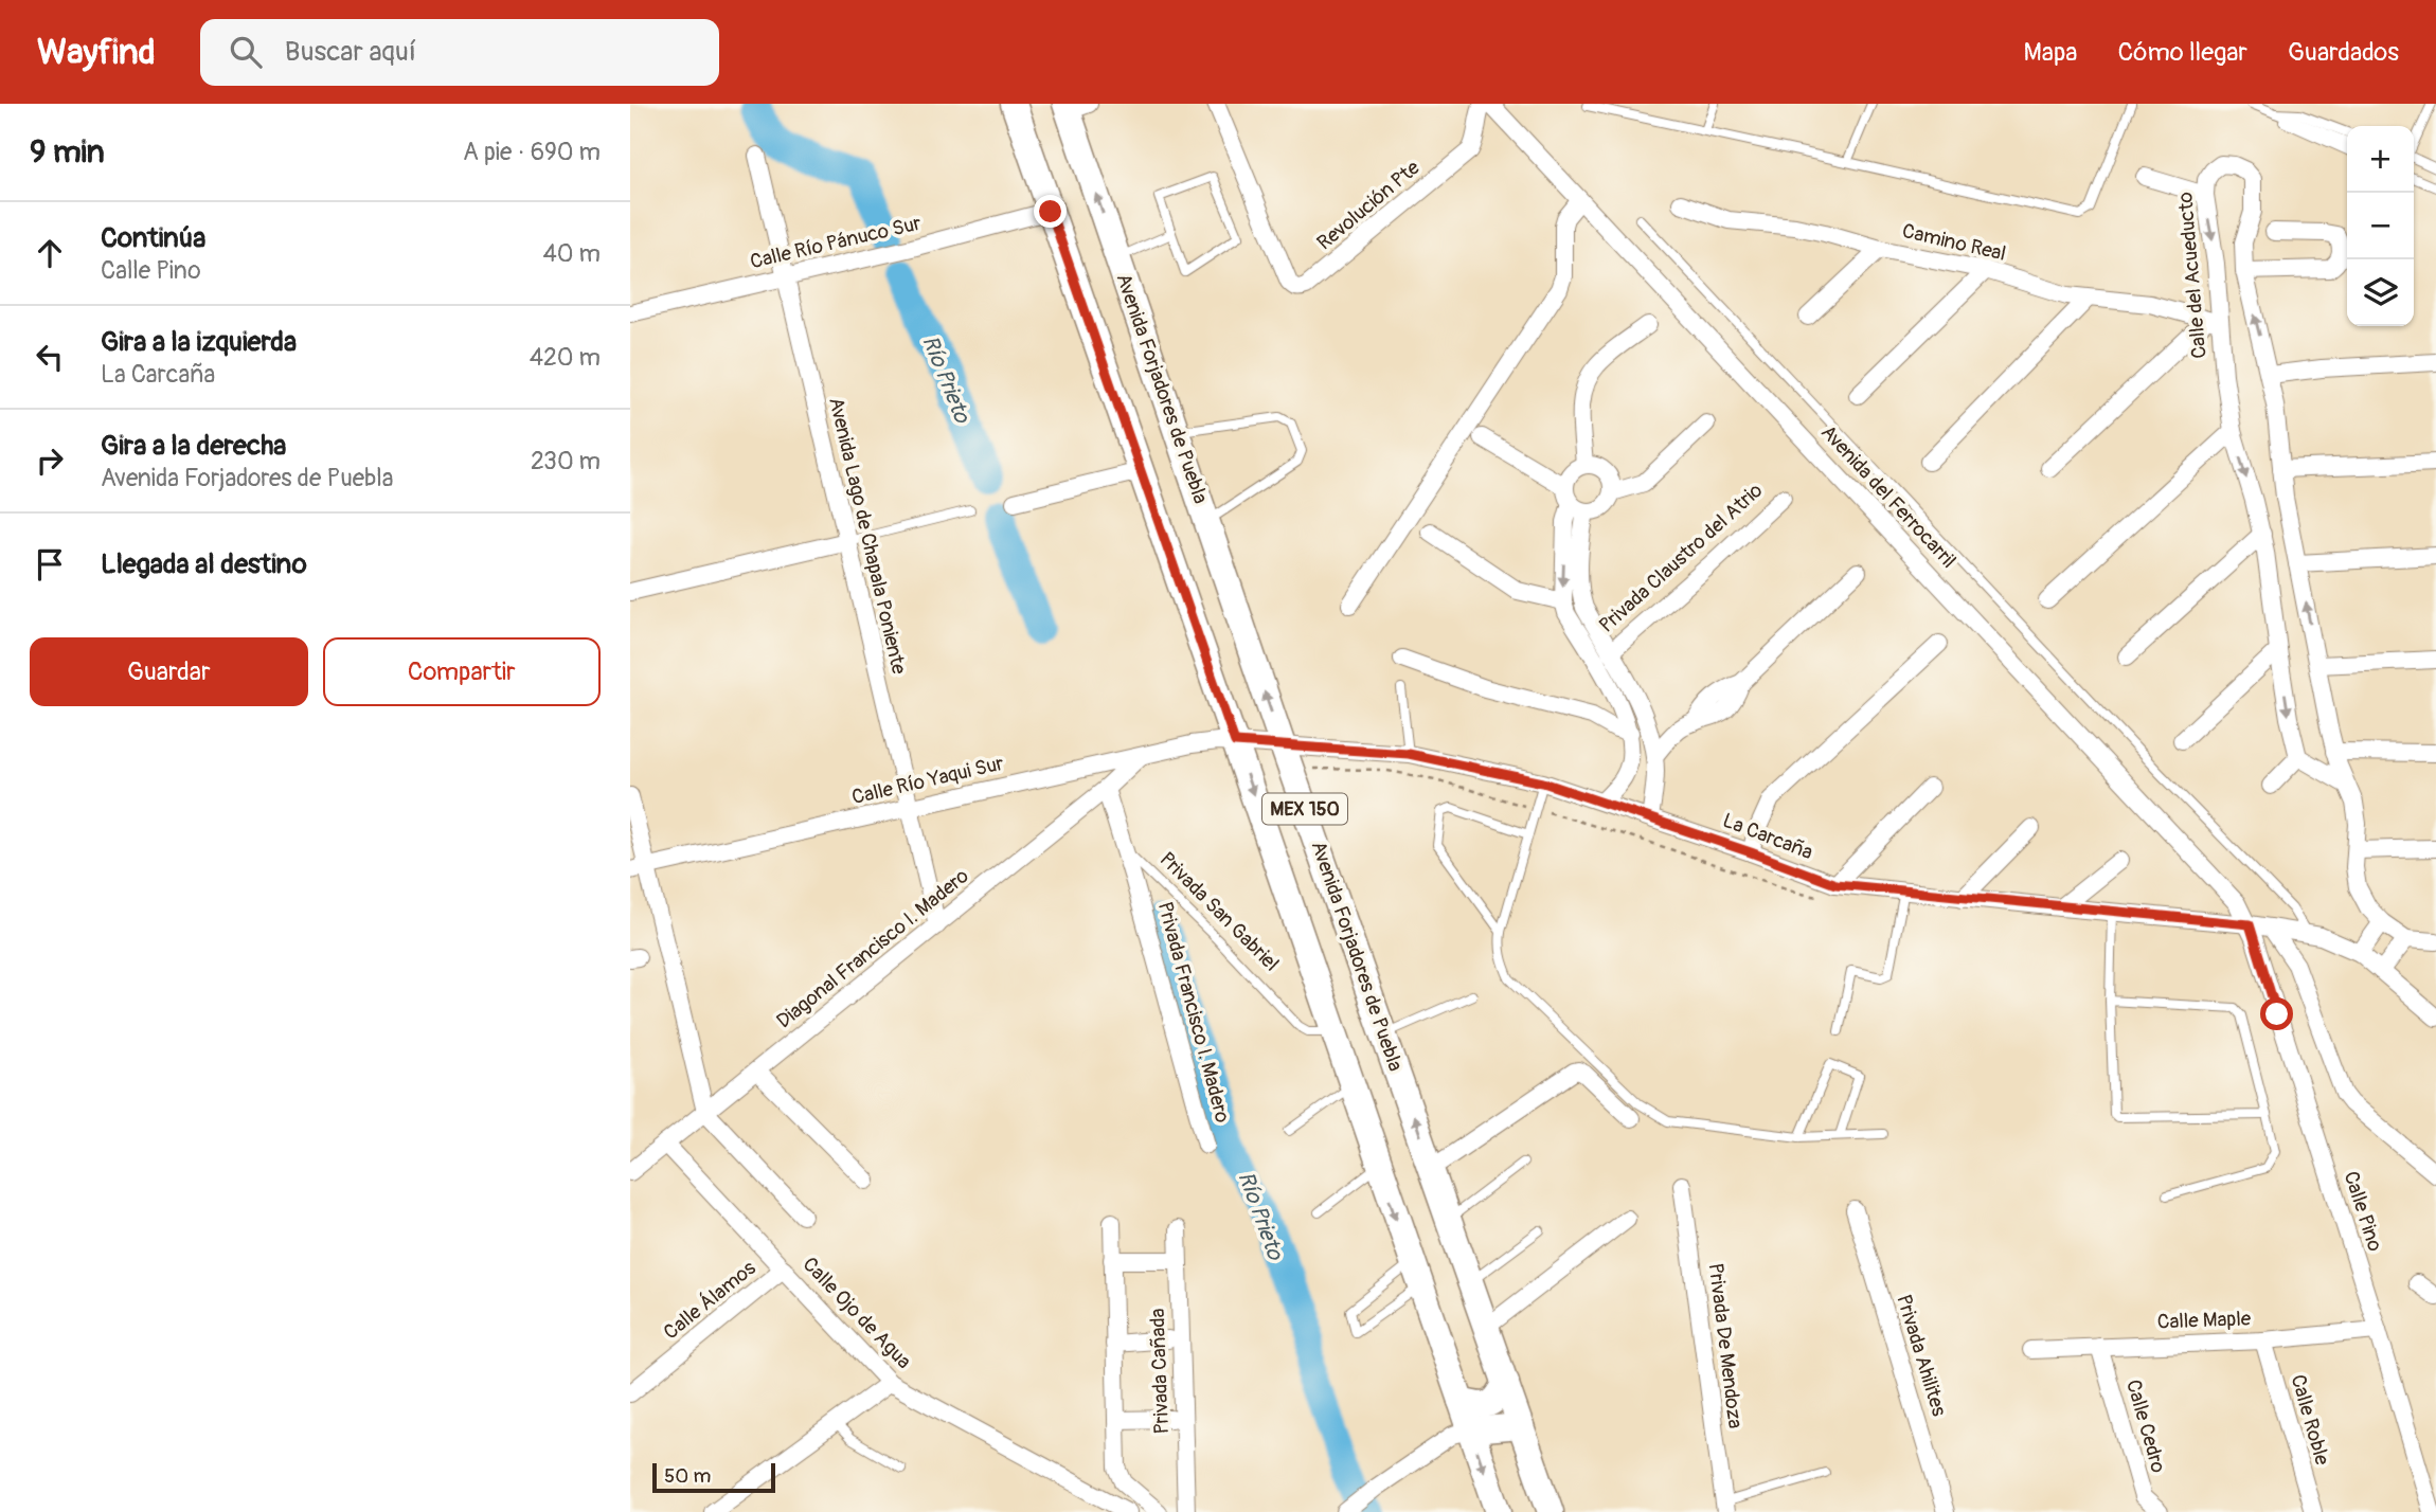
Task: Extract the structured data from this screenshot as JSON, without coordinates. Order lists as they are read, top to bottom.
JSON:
{
  "streets": {
    "main road": ["Avenida Forjadores de Puebla", "MEX 150"],
    "street": [
      "Revolución Pte",
      "Calle Río Pánuco Sur",
      "Camino Real",
      "Calle del Acueducto",
      "Avenida del Ferrocarril",
      "Avenida Lago de Chapala Poniente",
      "Privada Claustro del Atrio",
      "Calle Río Yaqui Sur",
      "La Carcaña",
      "Privada San Gabriel",
      "Diagonal Francisco I. Madero",
      "Privada Francisco I. Madero",
      "Calle Pino",
      "Calle Álamos",
      "Calle Ojo de Agua",
      "Calle Maple",
      "Privada De Mendoza",
      "Privada Ahilites",
      "Privada Cañada",
      "Calle Roble",
      "Calle Cedro"
    ]
  },
  "crossings": [
    ["Calle Río Pánuco Sur", "Avenida Lago de Chapala Poniente"],
    ["Calle Río Pánuco Sur", "MEX 150"],
    ["Camino Real", "Calle del Acueducto"],
    ["Avenida Forjadores de Puebla", "La Carcaña"],
    ["Avenida del Ferrocarril", "La Carcaña"],
    ["Avenida del Ferrocarril", "Calle Pino"],
    ["Avenida Lago de Chapala Poniente", "Calle Río Yaqui Sur"],
    ["Avenida Lago de Chapala Poniente", "Diagonal Francisco I. Madero"],
    ["Calle Río Yaqui Sur", "MEX 150"],
    ["Calle Río Yaqui Sur", "La Carcaña"],
    ["Calle Río Yaqui Sur", "Diagonal Francisco I. Madero"],
    ["MEX 150", "La Carcaña"],
    ["MEX 150", "Privada San Gabriel"],
    ["La Carcaña", "Calle Pino"],
    ["Privada San Gabriel", "Diagonal Francisco I. Madero"],
    ["Privada San Gabriel", "Privada Francisco I. Madero"],
    ["Diagonal Francisco I. Madero", "Calle Ojo de Agua"],
    ["Calle Pino", "Calle Maple"],
    ["Calle Álamos", "Calle Ojo de Agua"],
    ["Calle Maple", "Calle Roble"],
    ["Calle Maple", "Calle Cedro"]
  ],
  "water": ["Río Prieto"],
  "scale_bar": "50 m",
  "page": {
    "header": "Wayfind",
    "search": "Buscar aquí",
    "nav": ["Mapa", "Cómo llegar", "Guardados"],
    "heading": ["9 min", "A pie · 690 m"],
    "map_buttons": ["+", "−"],
    "list": [
      ["Continúa", "Calle Pino", "40 m"],
      ["Gira a la izquierda", "La Carcaña", "420 m"],
      ["Gira a la derecha", "Avenida Forjadores de Puebla", "230 m"],
      "Llegada al destino"
    ],
    "buttons": ["Guardar", "Compartir"],
    "scale": "50 m"
  }
}
